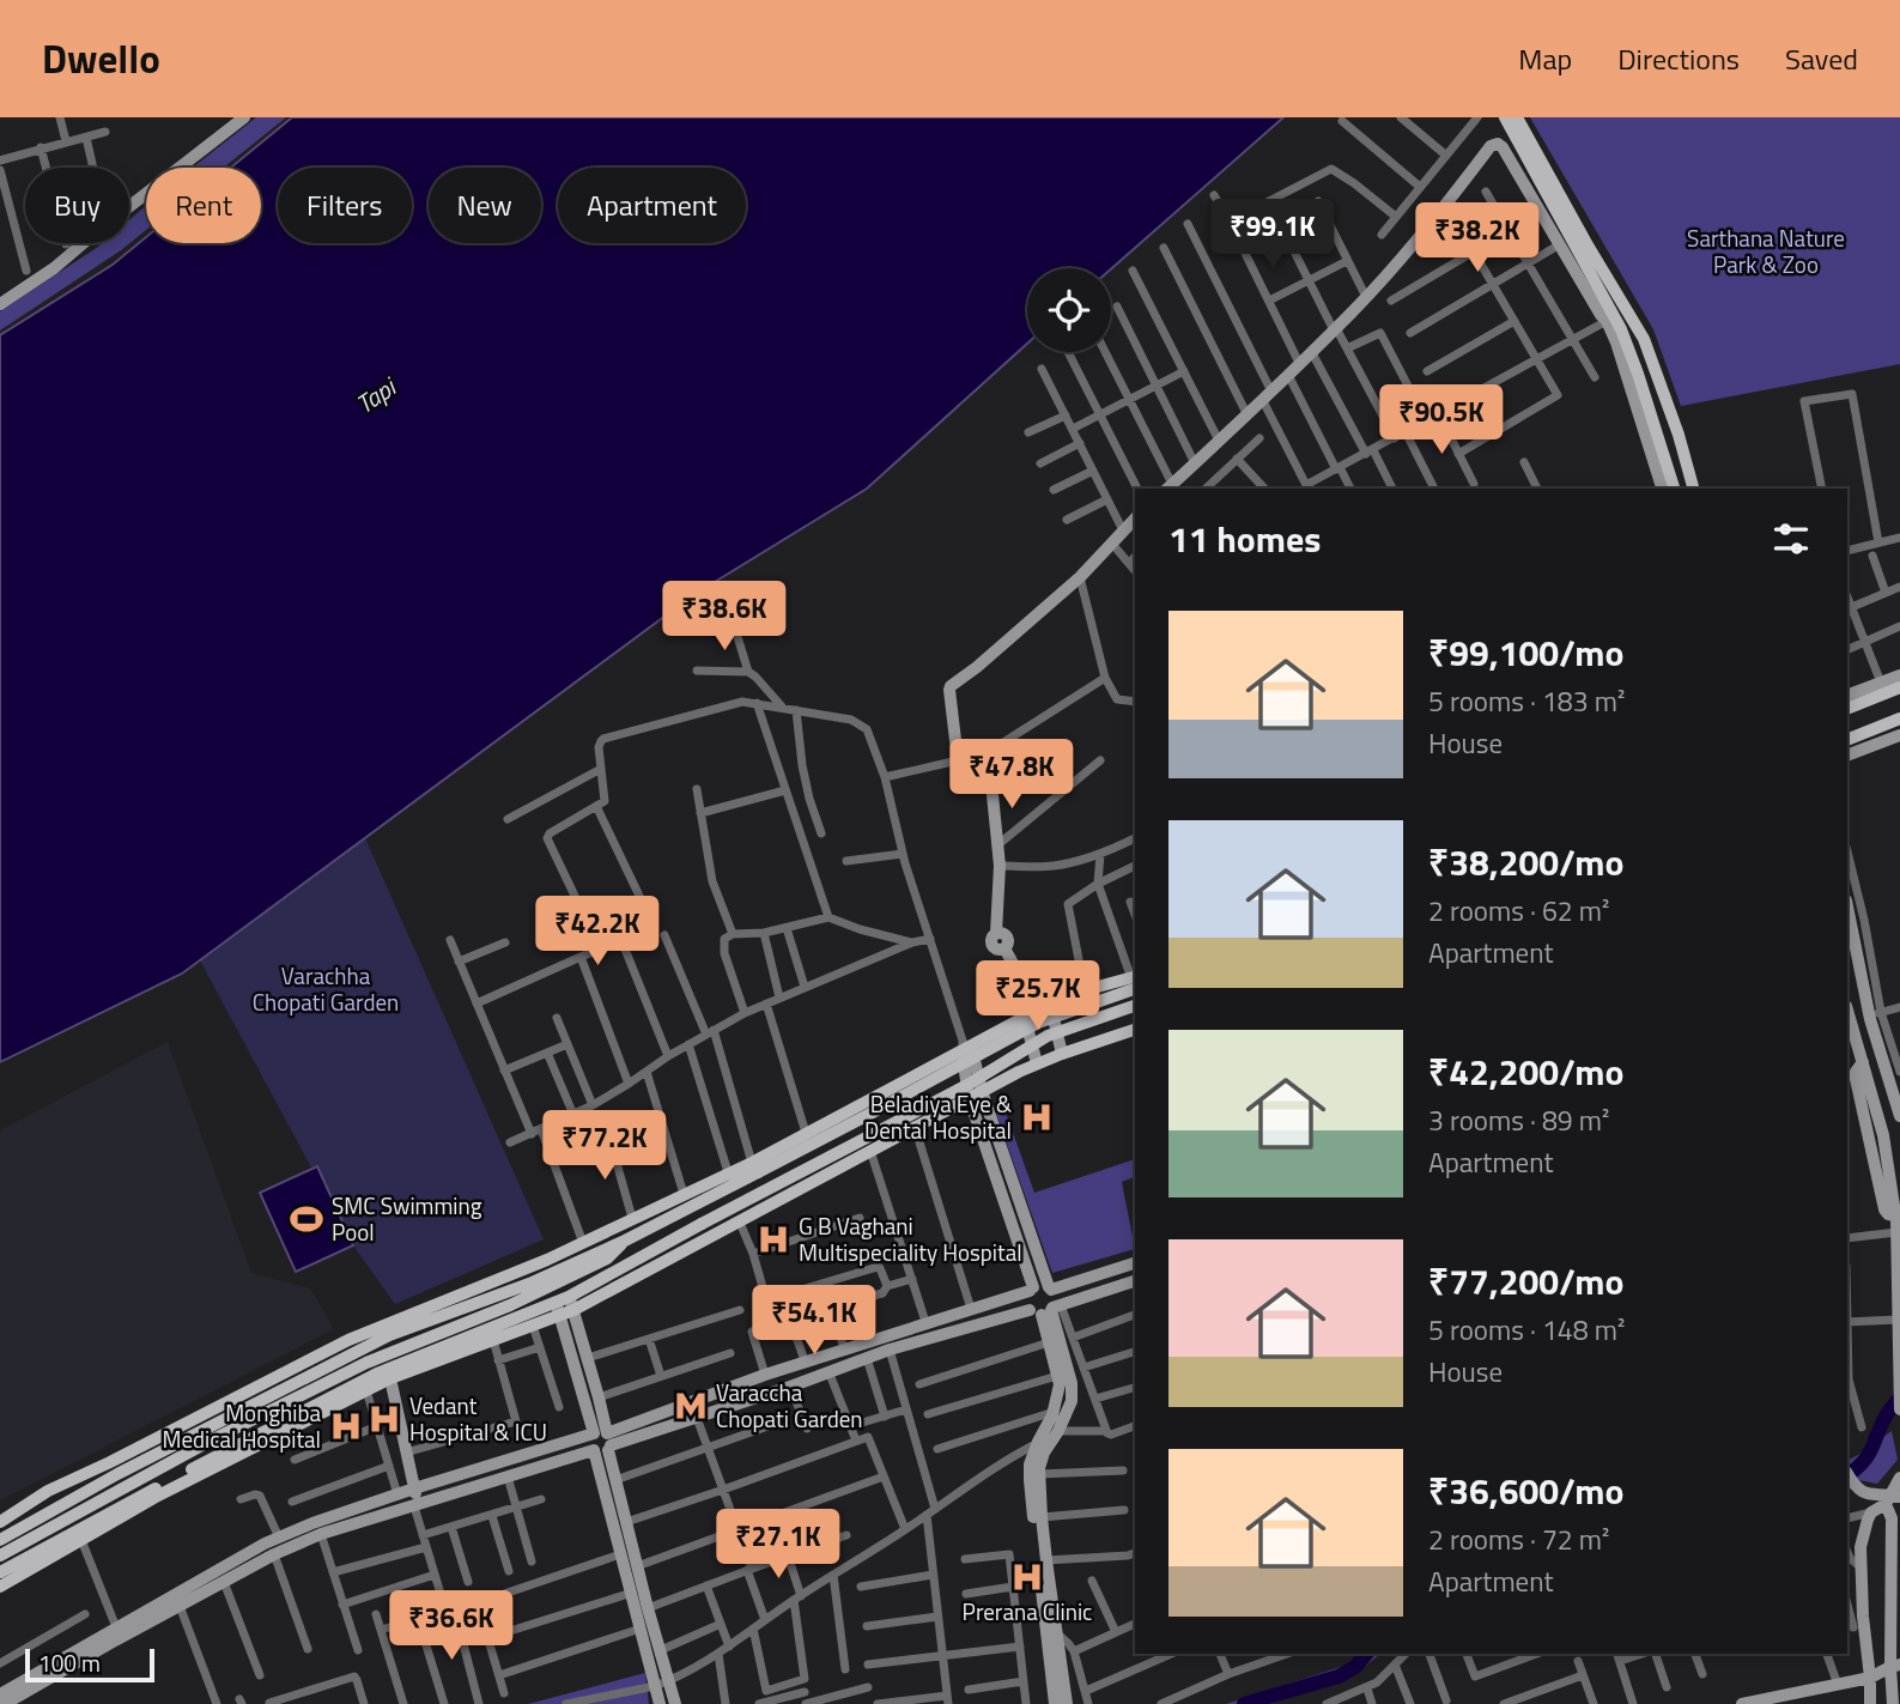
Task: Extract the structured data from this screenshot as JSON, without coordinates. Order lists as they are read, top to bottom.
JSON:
{
  "water": ["Tapi"],
  "parks": ["Sarthana Nature Park & Zoo", "Varachha Chopati Garden"],
  "places": {
    "hospital": [
      "Beladiya Eye & Dental Hospital",
      "G B Vaghani Multispeciality Hospital",
      "Vedant Hospital & ICU",
      "Monghiba Medical Hospital",
      "Prerana Clinic"
    ],
    "sports": ["SMC Swimming Pool"],
    "metro station": ["Varaccha Chopati Garden"]
  },
  "scale_bar": "100 m",
  "page": {
    "header": "Dwello",
    "nav": ["Map", "Directions", "Saved"],
    "chip": [
      "Buy",
      "Rent",
      "Filters",
      "New",
      "Apartment"
    ],
    "price": [
      "₹99.1K",
      "₹38.2K",
      "₹90.5K",
      "₹38.6K",
      "₹47.8K",
      "₹42.2K",
      "₹25.7K",
      "₹77.2K",
      "₹54.1K",
      "₹27.1K",
      "₹36.6K"
    ],
    "heading": "11 homes",
    "list": [
      {
        "name": "₹99,100/mo",
        "note": "5 rooms · 183 m² · House"
      },
      {
        "name": "₹38,200/mo",
        "note": "2 rooms · 62 m² · Apartment"
      },
      {
        "name": "₹42,200/mo",
        "note": "3 rooms · 89 m² · Apartment"
      },
      {
        "name": "₹77,200/mo",
        "note": "5 rooms · 148 m² · House"
      },
      {
        "name": "₹36,600/mo",
        "note": "2 rooms · 72 m² · Apartment"
      }
    ],
    "scale": "100 m"
  }
}
